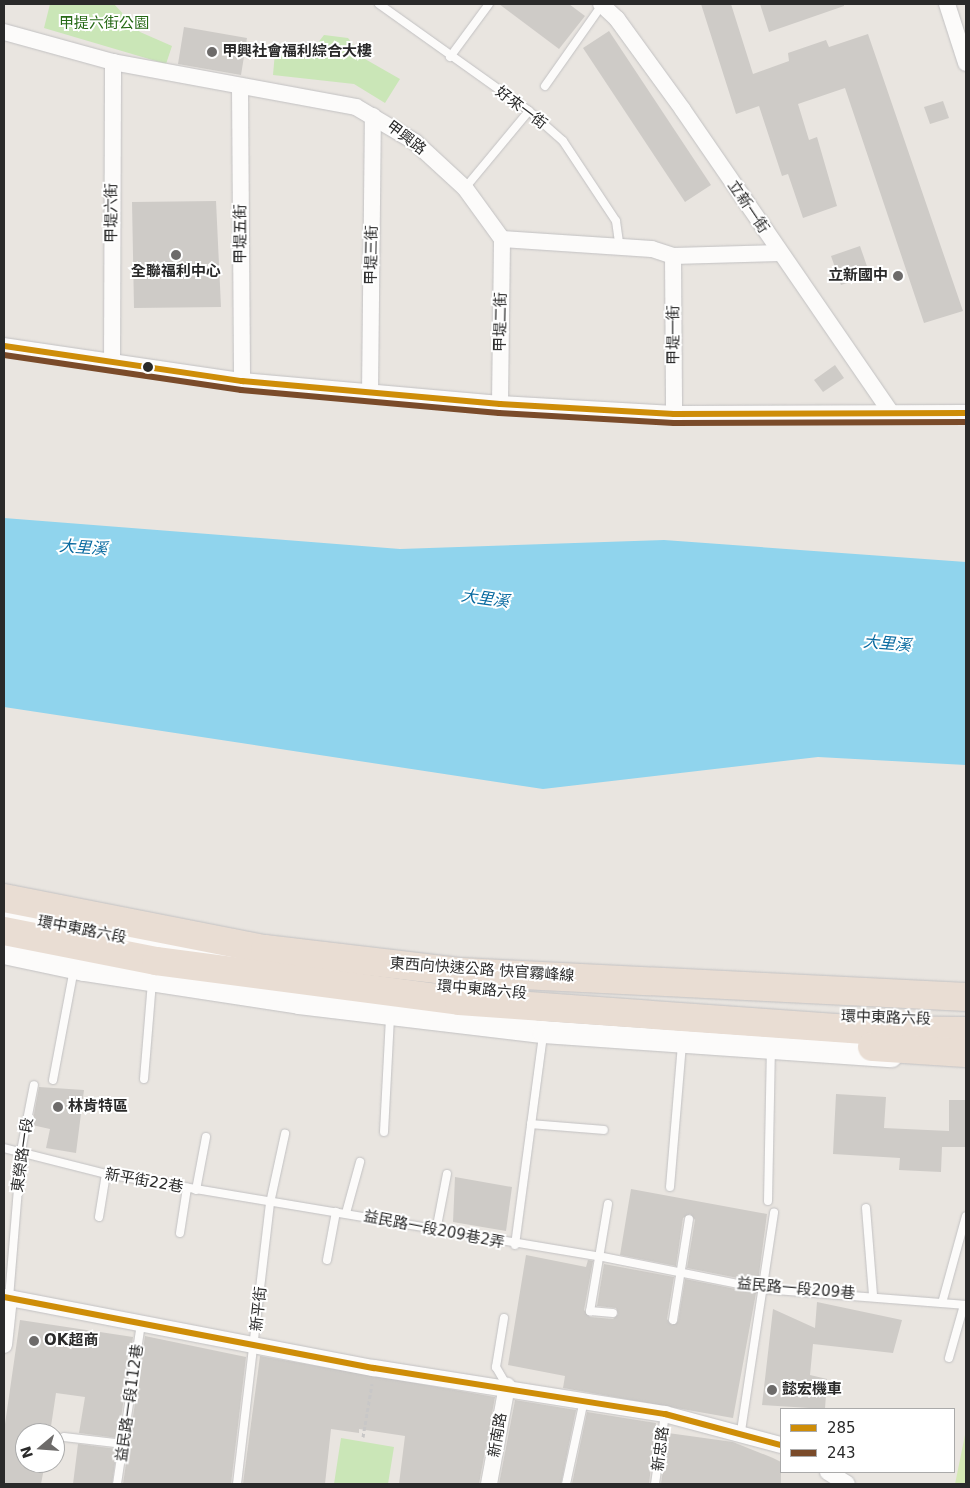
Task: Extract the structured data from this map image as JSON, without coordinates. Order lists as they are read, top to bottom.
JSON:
{
  "streets": {
    "highway": ["東西向快速公路 快官霧峰線"],
    "street": [
      "甲興路",
      "立新一街",
      "甲堤六街",
      "甲堤五街",
      "甲堤三街",
      "甲堤二街",
      "甲堤一街",
      "環中東路六段",
      "東榮路一段",
      "新南路"
    ],
    "lane": [
      "好來一街",
      "新平街22巷",
      "益民路一段209巷2弄",
      "益民路一段209巷",
      "新平街",
      "益民路一段112巷",
      "新忠路"
    ]
  },
  "crossings": [
    ["甲興路", "甲堤六街"],
    ["甲興路", "甲堤五街"],
    ["甲興路", "甲堤三街"],
    ["甲興路", "甲堤二街"],
    ["東榮路一段", "新平街22巷"],
    ["新平街22巷", "益民路一段209巷2弄"],
    ["新平街22巷", "新平街"],
    ["益民路一段209巷2弄", "益民路一段209巷"],
    ["益民路一段209巷2弄", "新平街"]
  ],
  "water": ["大里溪"],
  "parks": ["甲提六街公園"],
  "places": [
    "甲興社會福利綜合大樓",
    "全聯福利中心",
    "立新國中",
    "林肯特區",
    "OK超商",
    "懿宏機車"
  ],
  "lines": ["transit line 285", "transit line 243"],
  "legend": ["285", "243"],
  "north": "left"
}
